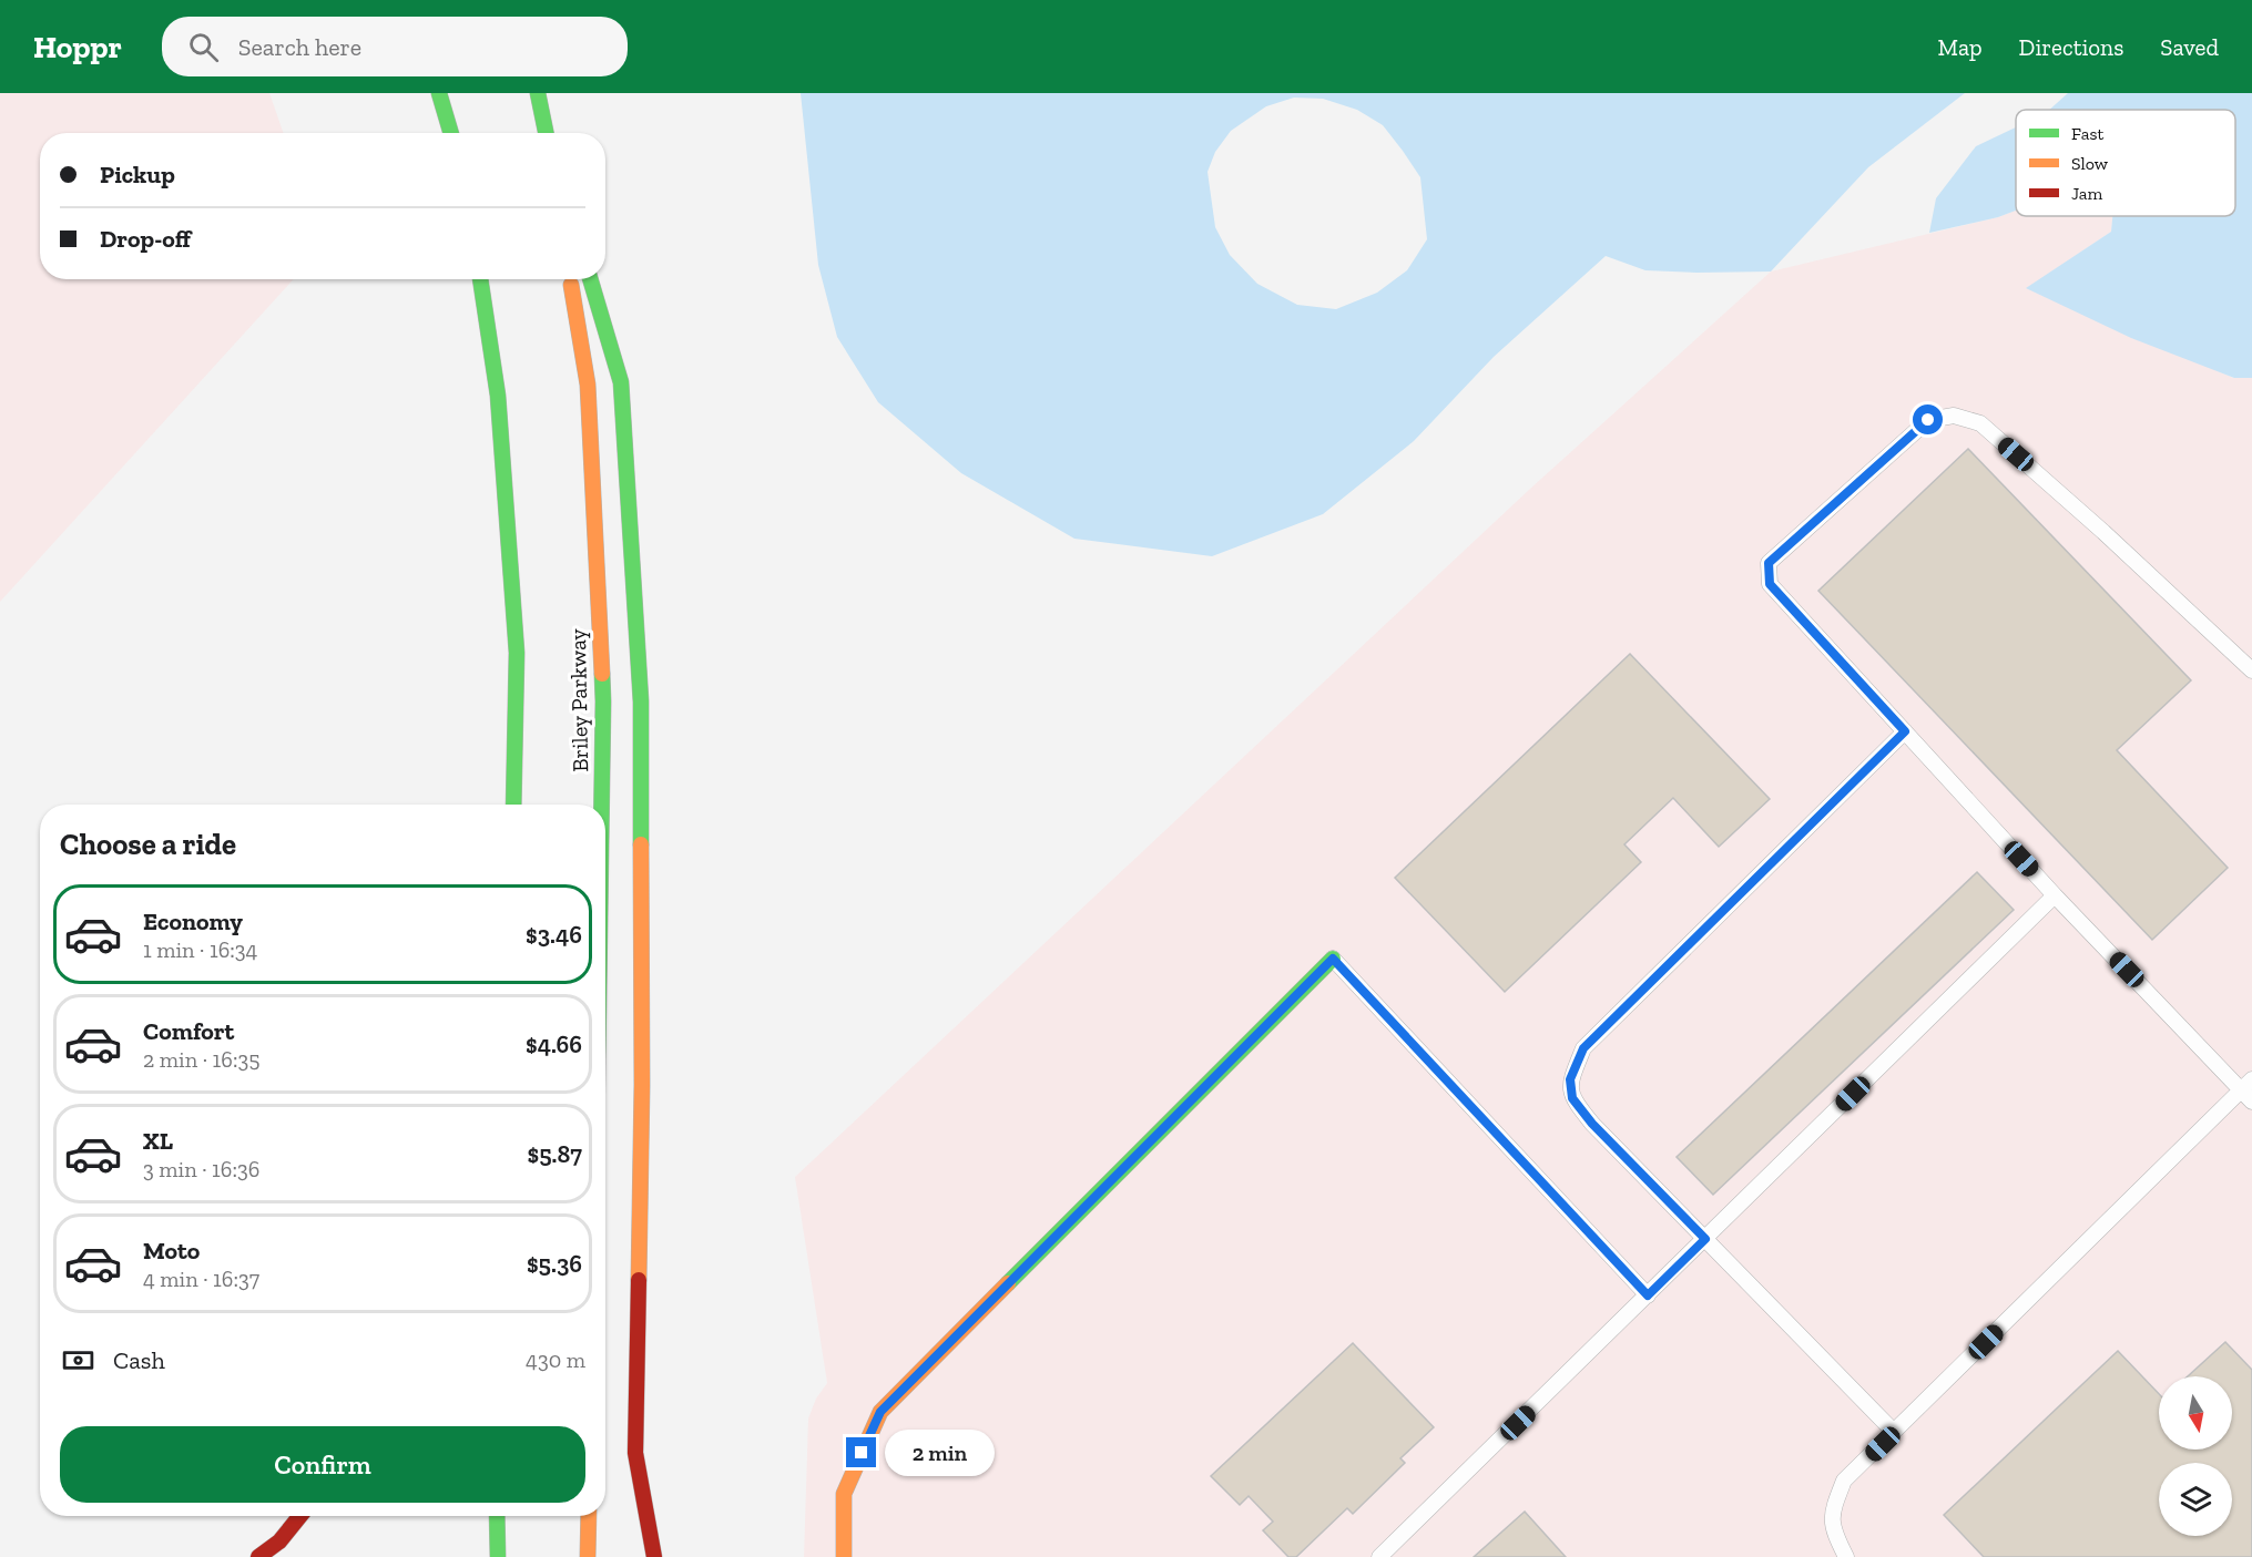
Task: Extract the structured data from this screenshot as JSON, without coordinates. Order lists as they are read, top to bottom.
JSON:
{
  "streets": {
    "main road": ["Briley Parkway"]
  },
  "legend": ["Fast", "Slow", "Jam"],
  "north": "bottom",
  "page": {
    "header": "Hoppr",
    "search": "Search here",
    "nav": ["Map", "Directions", "Saved"],
    "banner": ["Pickup", "Drop-off"],
    "heading": "Choose a ride",
    "list": [
      {
        "name": "Economy",
        "note": "1 min · 16:34",
        "value": "$3.46"
      },
      {
        "name": "Comfort",
        "note": "2 min · 16:35",
        "value": "$4.66"
      },
      {
        "name": "XL",
        "note": "3 min · 16:36",
        "value": "$5.87"
      },
      {
        "name": "Moto",
        "note": "4 min · 16:37",
        "value": "$5.36"
      }
    ],
    "pay": ["Cash", "430 m"],
    "buttons": "Confirm",
    "bubble": "2 min"
  }
}
